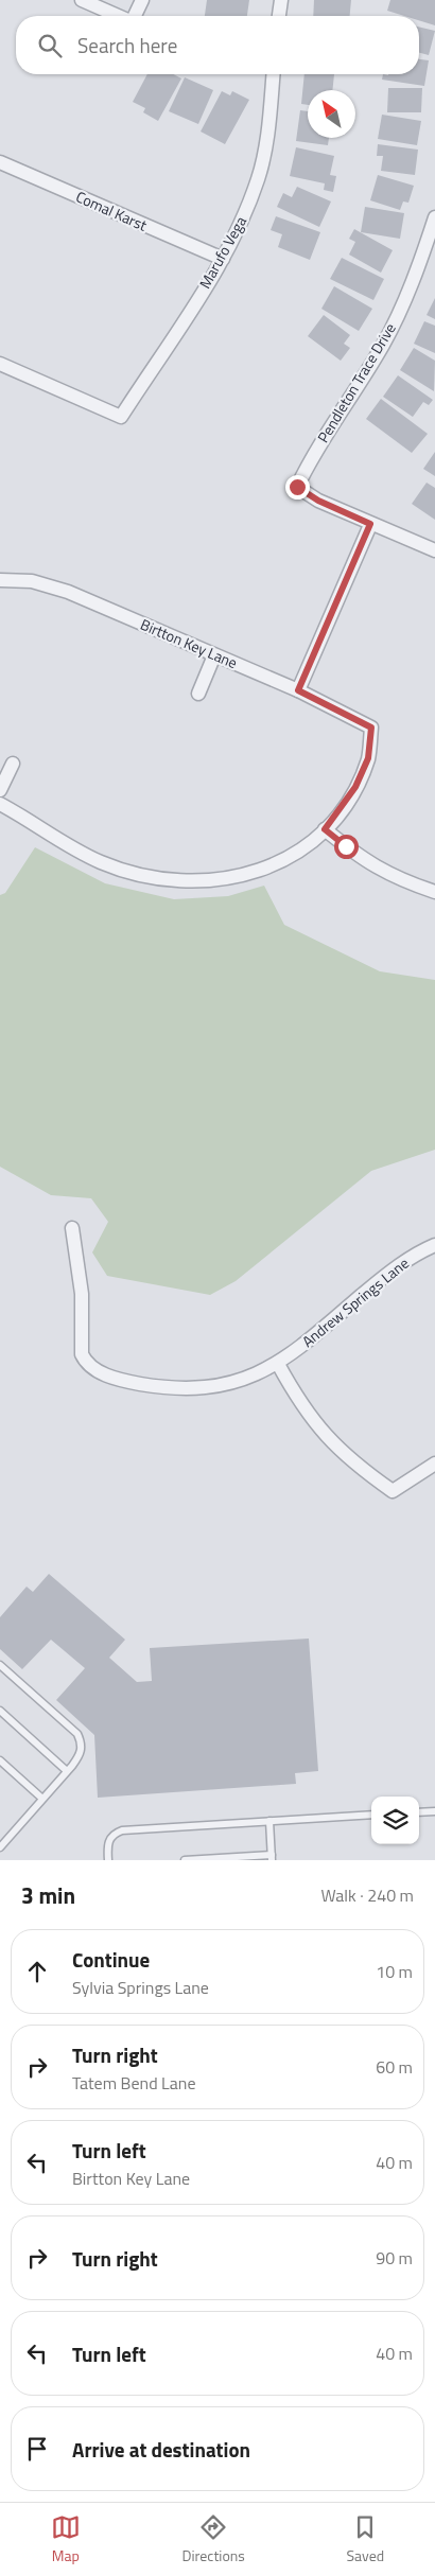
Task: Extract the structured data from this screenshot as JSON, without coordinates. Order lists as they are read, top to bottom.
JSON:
{
  "streets": {
    "street": [
      "Comal Karst",
      "Marufo Vega",
      "Pendleton Trace Drive",
      "Birtton Key Lane",
      "Andrew Springs Lane"
    ]
  },
  "crossings": [
    ["Comal Karst", "Marufo Vega"]
  ],
  "north": "top left",
  "page": {
    "search": "Search here",
    "heading": ["3 min", "Walk · 240 m"],
    "list": [
      ["Continue", "Sylvia Springs Lane", "10 m"],
      ["Turn right", "Tatem Bend Lane", "60 m"],
      ["Turn left", "Birtton Key Lane", "40 m"],
      ["Turn right", "90 m"],
      ["Turn left", "40 m"],
      "Arrive at destination"
    ],
    "nav": ["Map", "Directions", "Saved"]
  }
}
